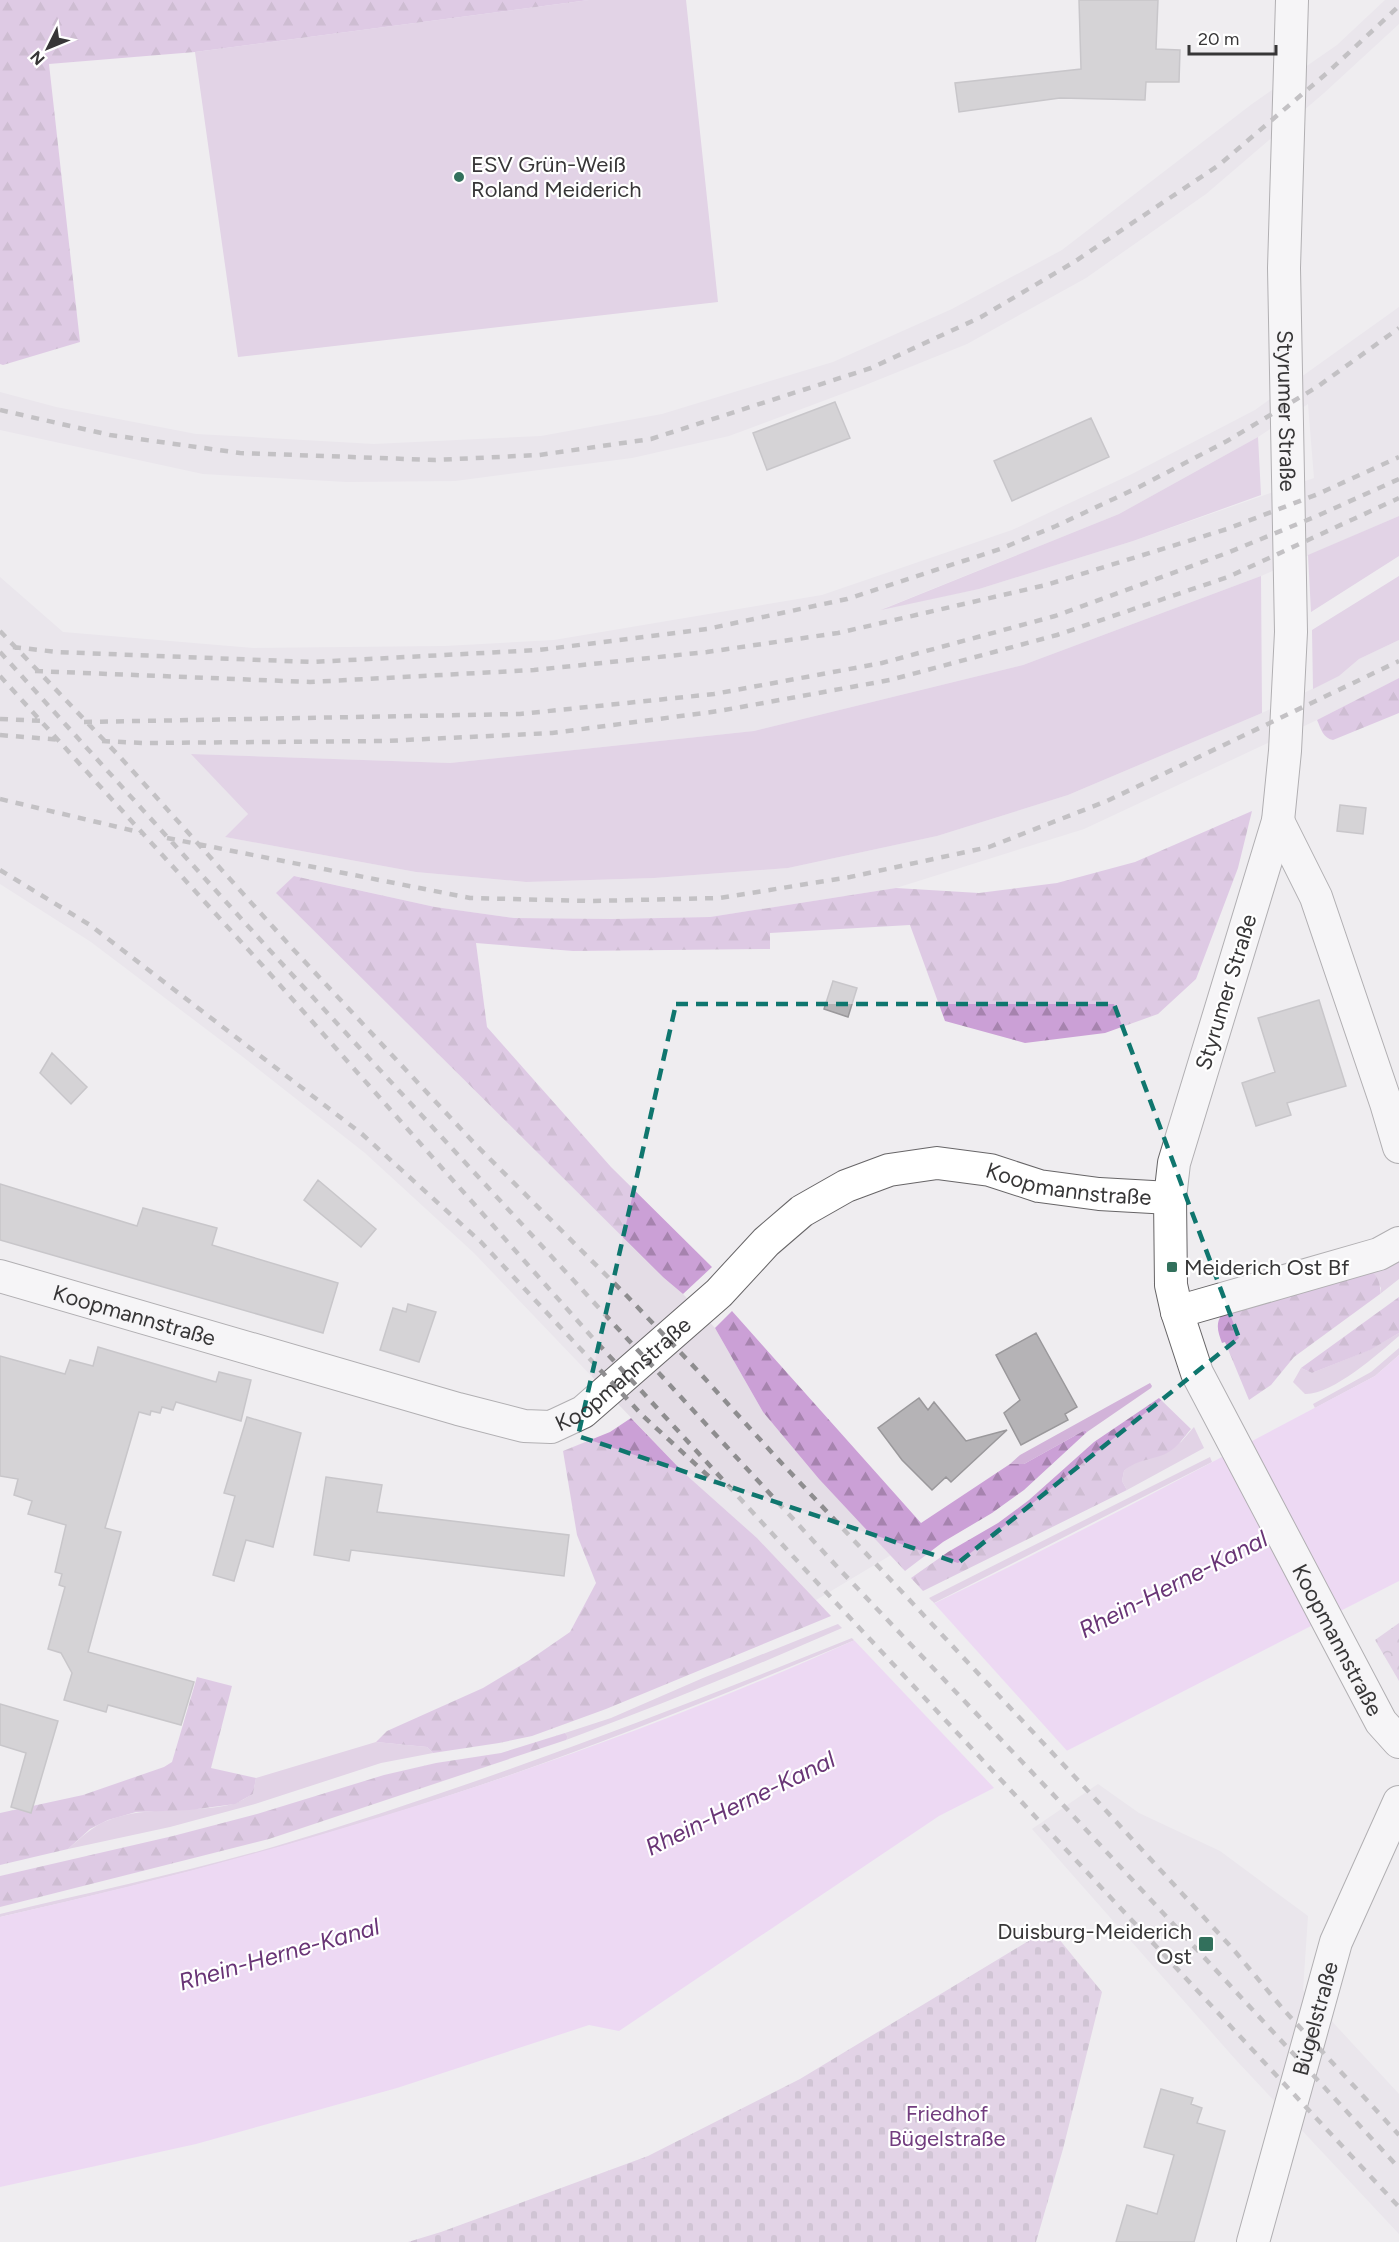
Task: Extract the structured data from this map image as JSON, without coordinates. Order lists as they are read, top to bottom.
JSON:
{
  "streets": {
    "street": ["Styrumer Straße", "Koopmannstraße", "Bügelstraße"]
  },
  "crossings": [
    ["Styrumer Straße", "Koopmannstraße"]
  ],
  "water": ["Rhein-Herne-Kanal"],
  "parks": ["Friedhof Bügelstraße"],
  "places": {
    "other": ["ESV Grün-Weiß Roland Meiderich"],
    "transit": ["Meiderich Ost Bf", "Duisburg-Meiderich Ost"]
  },
  "scale_bar": "20 m",
  "north": "bottom left"
}
